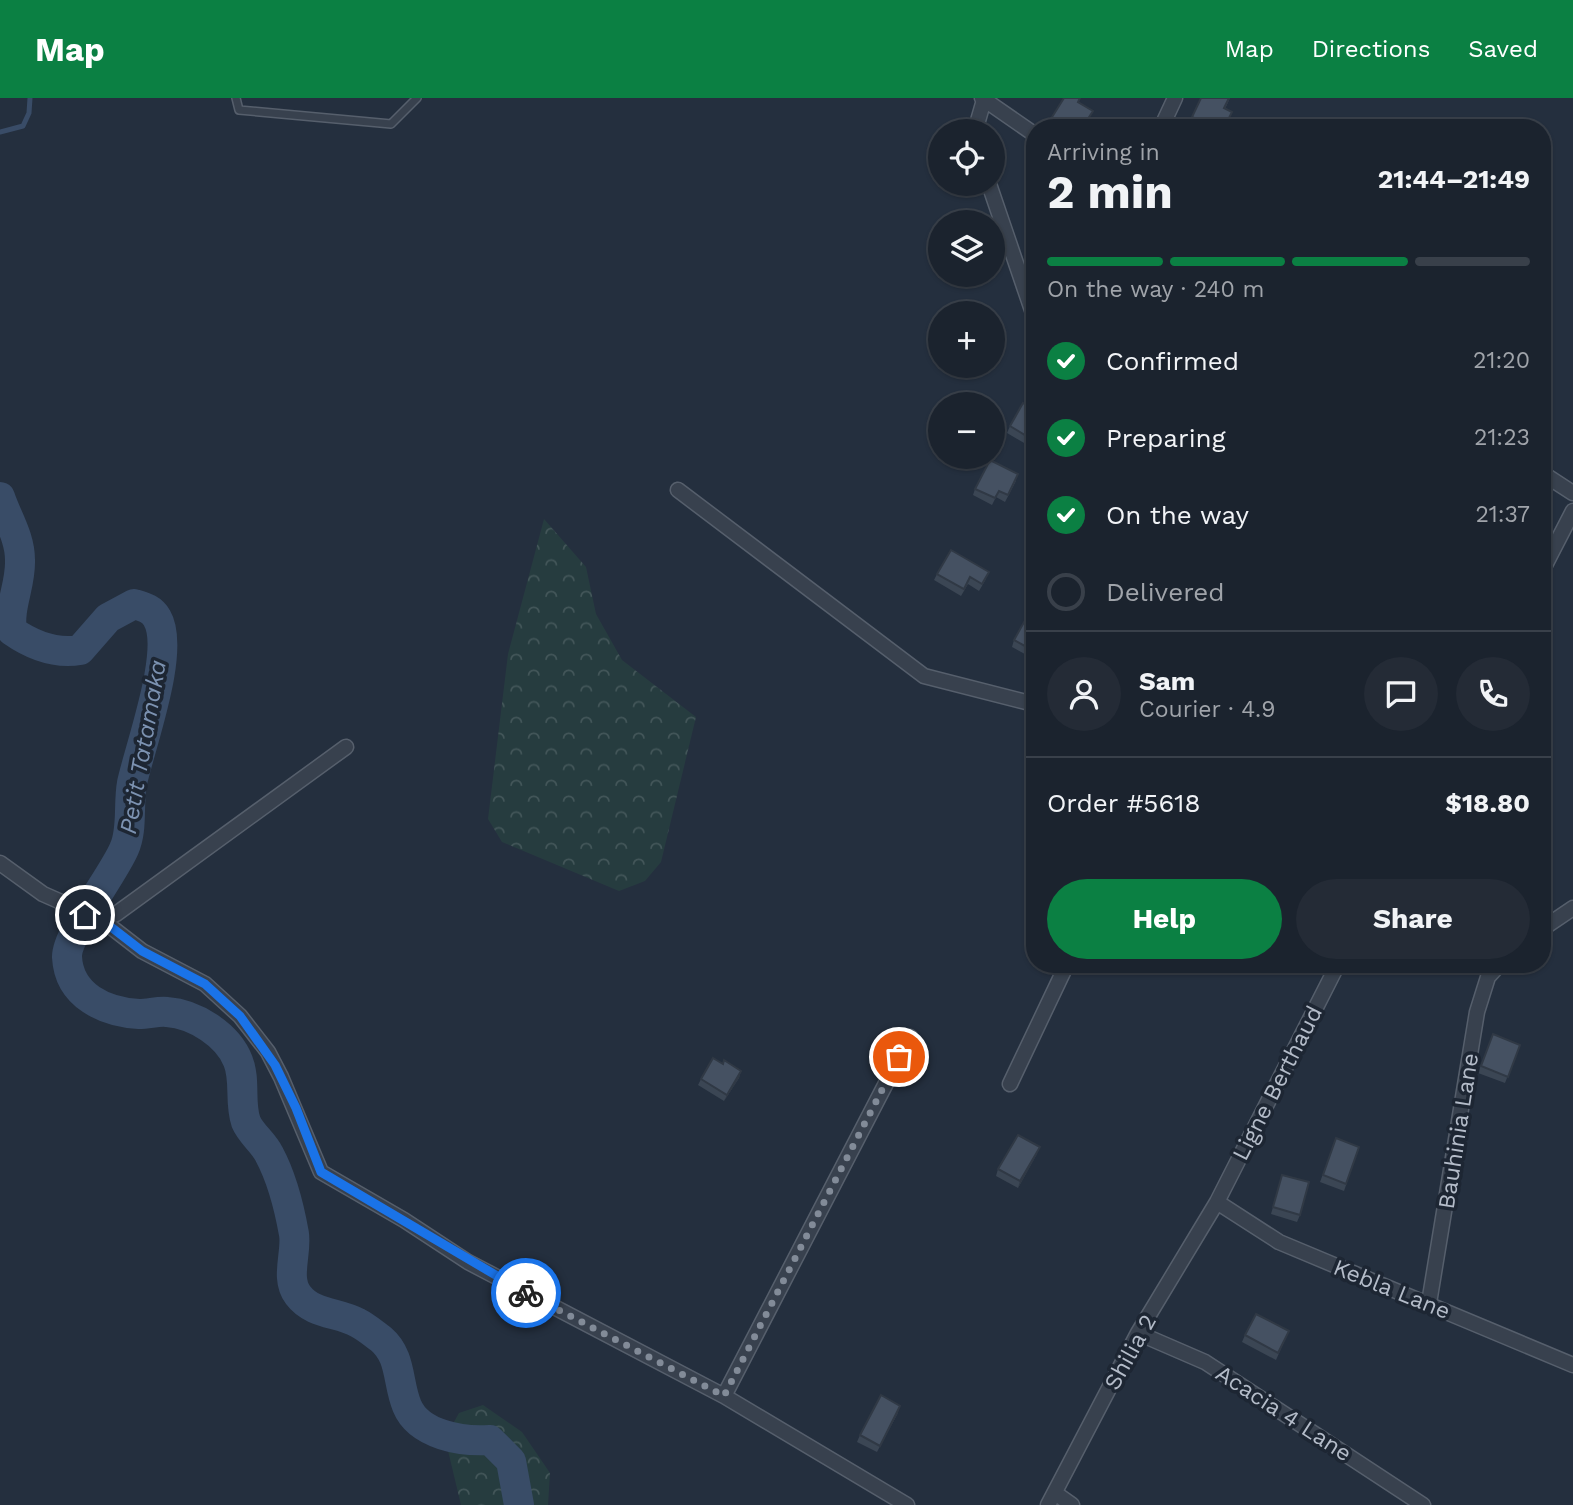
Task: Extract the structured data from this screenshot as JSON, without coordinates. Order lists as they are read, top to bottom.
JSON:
{
  "streets": {
    "street": [
      "Ligne Berthaud",
      "Bauhinia Lane",
      "Kebla Lane",
      "Shilia 2",
      "Acacia 4 Lane"
    ]
  },
  "crossings": [
    ["Ligne Berthaud", "Kebla Lane"],
    ["Ligne Berthaud", "Shilia 2"],
    ["Bauhinia Lane", "Kebla Lane"],
    ["Kebla Lane", "Shilia 2"],
    ["Shilia 2", "Acacia 4 Lane"]
  ],
  "water": ["Petit Tatamaka"],
  "page": {
    "header": "Map",
    "nav": ["Map", "Directions", "Saved"],
    "map_buttons": ["+", "−"],
    "heading": ["2 min", "Arriving in", "21:44–21:49"],
    "panel": [
      "Sam",
      "Courier · 4.9",
      "Order #5618",
      "$18.80"
    ],
    "bar": "On the way · 240 m",
    "list": [
      ["Confirmed", "21:20"],
      ["Preparing", "21:23"],
      ["On the way", "21:37"],
      "Delivered"
    ],
    "buttons": ["Help", "Share"]
  }
}
